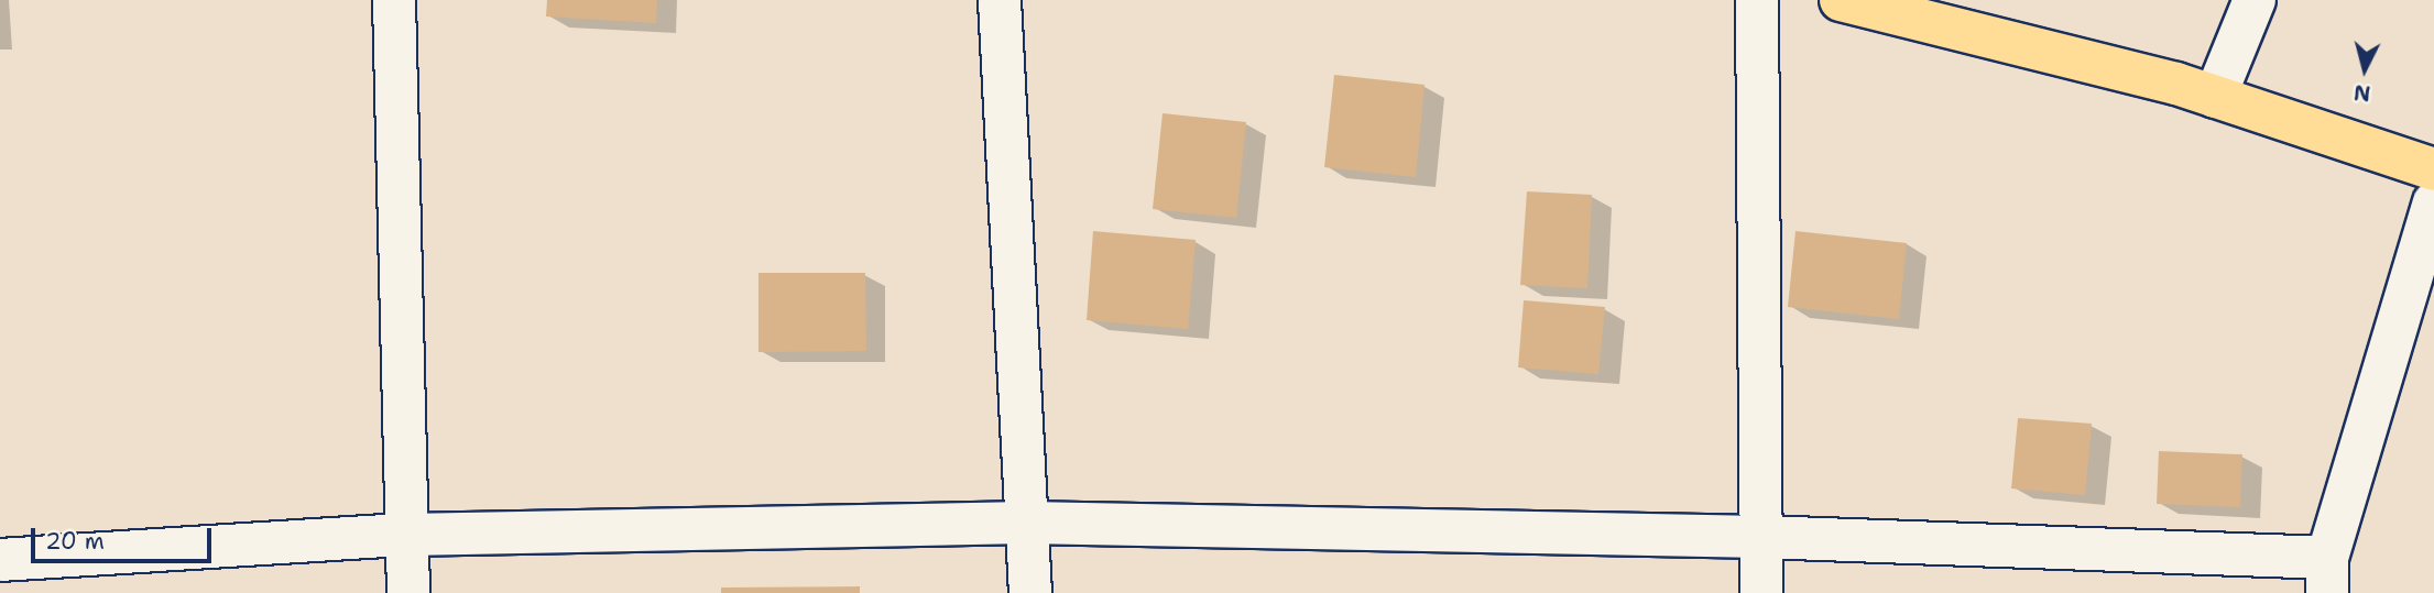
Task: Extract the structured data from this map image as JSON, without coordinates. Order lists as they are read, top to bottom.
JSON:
{
  "scale_bar": "20 m",
  "north": "bottom"
}
